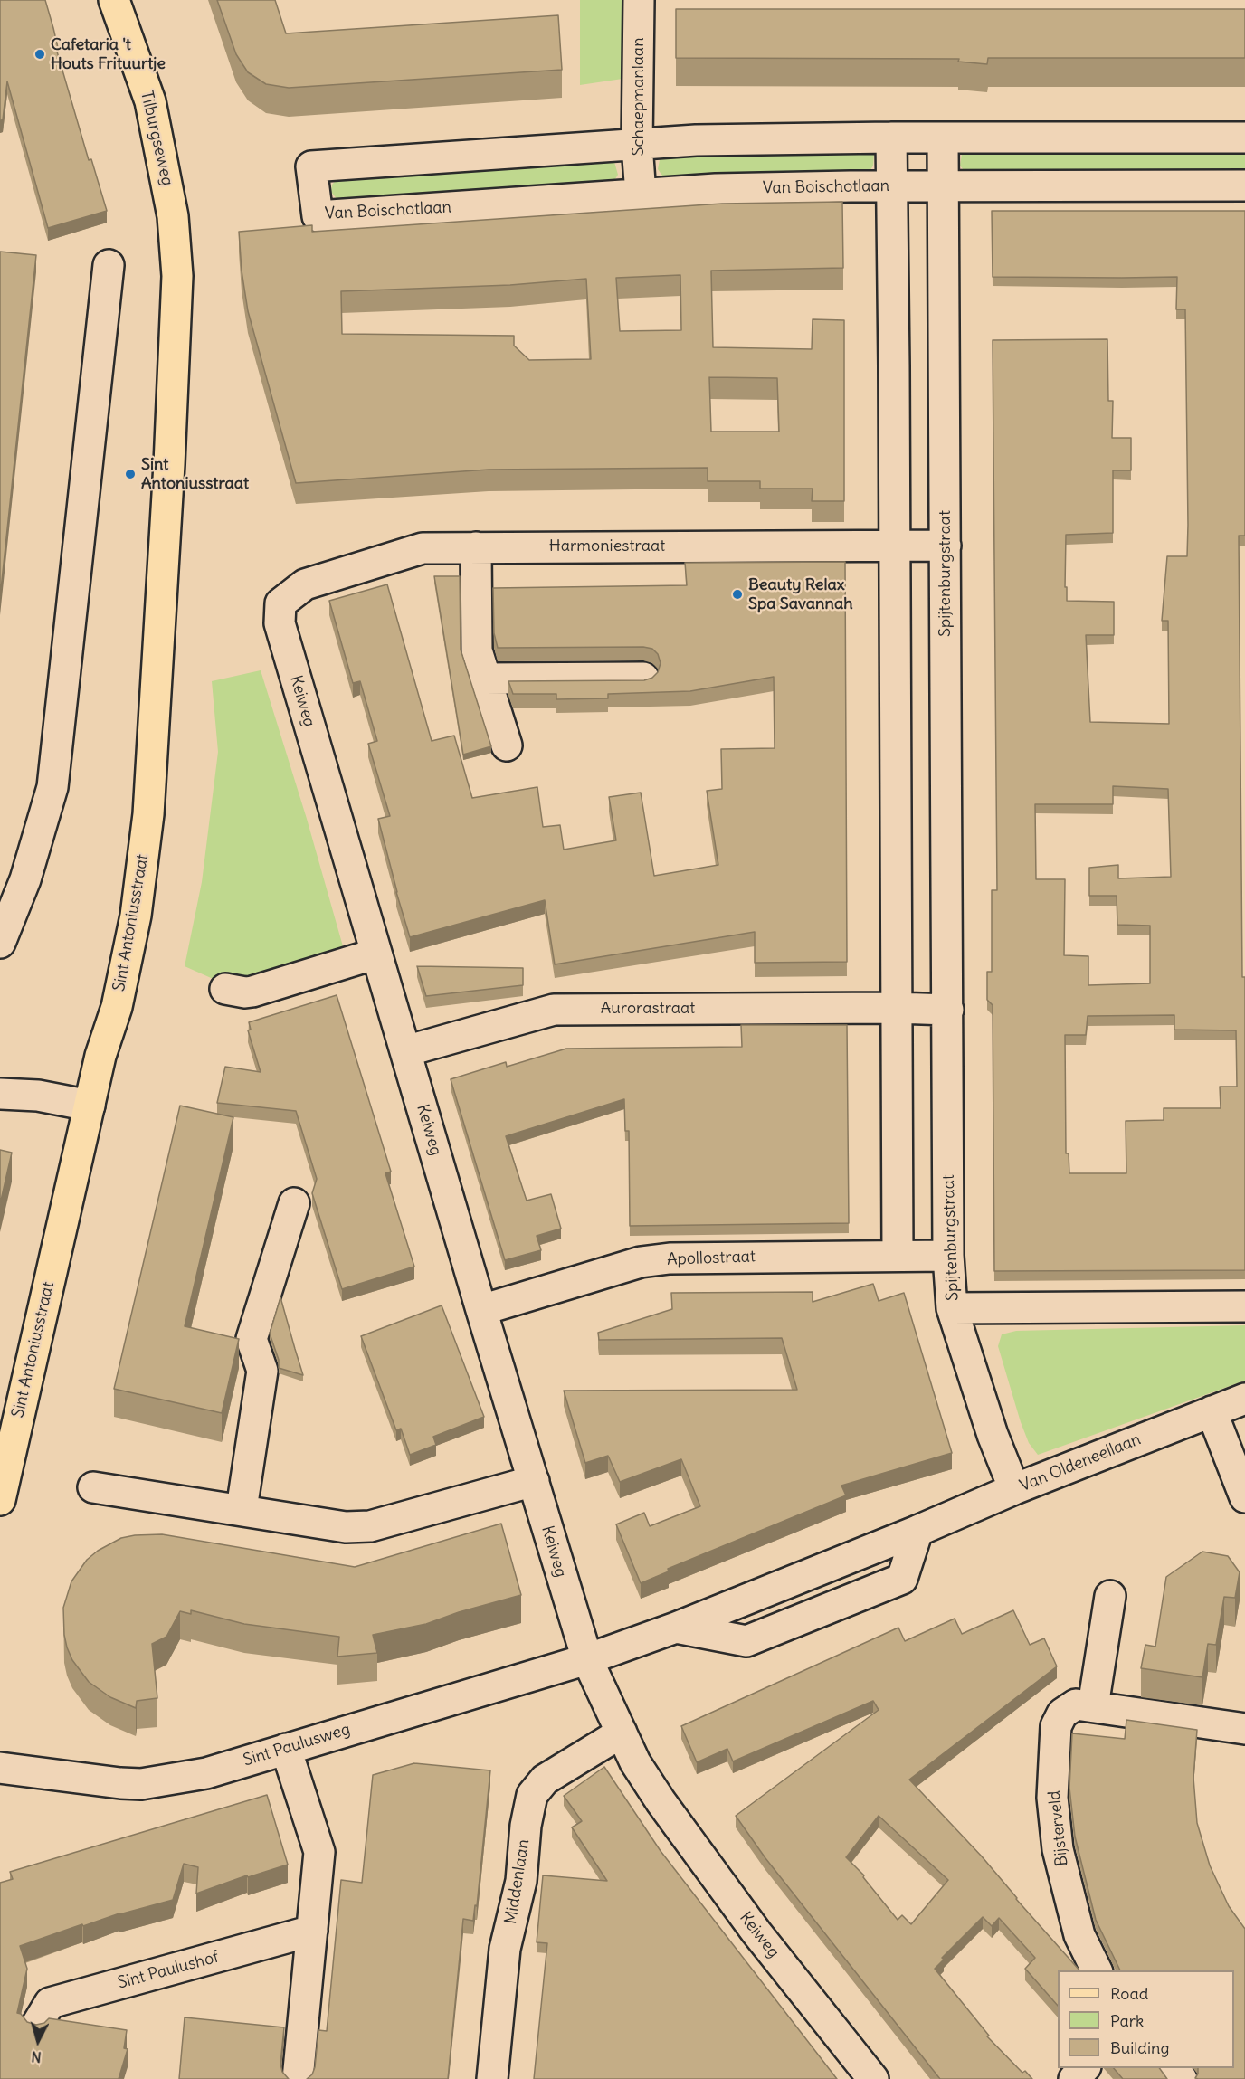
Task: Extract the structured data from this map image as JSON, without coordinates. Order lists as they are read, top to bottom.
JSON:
{
  "streets": {
    "main road": ["Tilburgseweg", "Sint Antoniusstraat"],
    "street": [
      "Schaepmanlaan",
      "Van Boischotlaan",
      "Harmoniestraat",
      "Spijtenburgstraat",
      "Keiweg",
      "Aurorastraat",
      "Apollostraat",
      "Van Oldeneellaan",
      "Sint Paulusweg",
      "Bijsterveld",
      "Middenlaan",
      "Sint Paulushof"
    ]
  },
  "crossings": [
    ["Schaepmanlaan", "Van Boischotlaan"],
    ["Tilburgseweg", "Sint Antoniusstraat"],
    ["Van Boischotlaan", "Spijtenburgstraat"],
    ["Harmoniestraat", "Spijtenburgstraat"],
    ["Harmoniestraat", "Keiweg"],
    ["Spijtenburgstraat", "Apollostraat"],
    ["Spijtenburgstraat", "Van Oldeneellaan"],
    ["Keiweg", "Aurorastraat"],
    ["Keiweg", "Apollostraat"],
    ["Keiweg", "Van Oldeneellaan"],
    ["Keiweg", "Sint Paulusweg"],
    ["Keiweg", "Middenlaan"],
    ["Van Oldeneellaan", "Sint Paulusweg"]
  ],
  "places": ["Cafetaria 't Houts Frituurtje", "Sint Antoniusstraat", "Beauty Relax Spa Savannah"],
  "legend": ["Road", "Park", "Building"],
  "north": "bottom"
}
